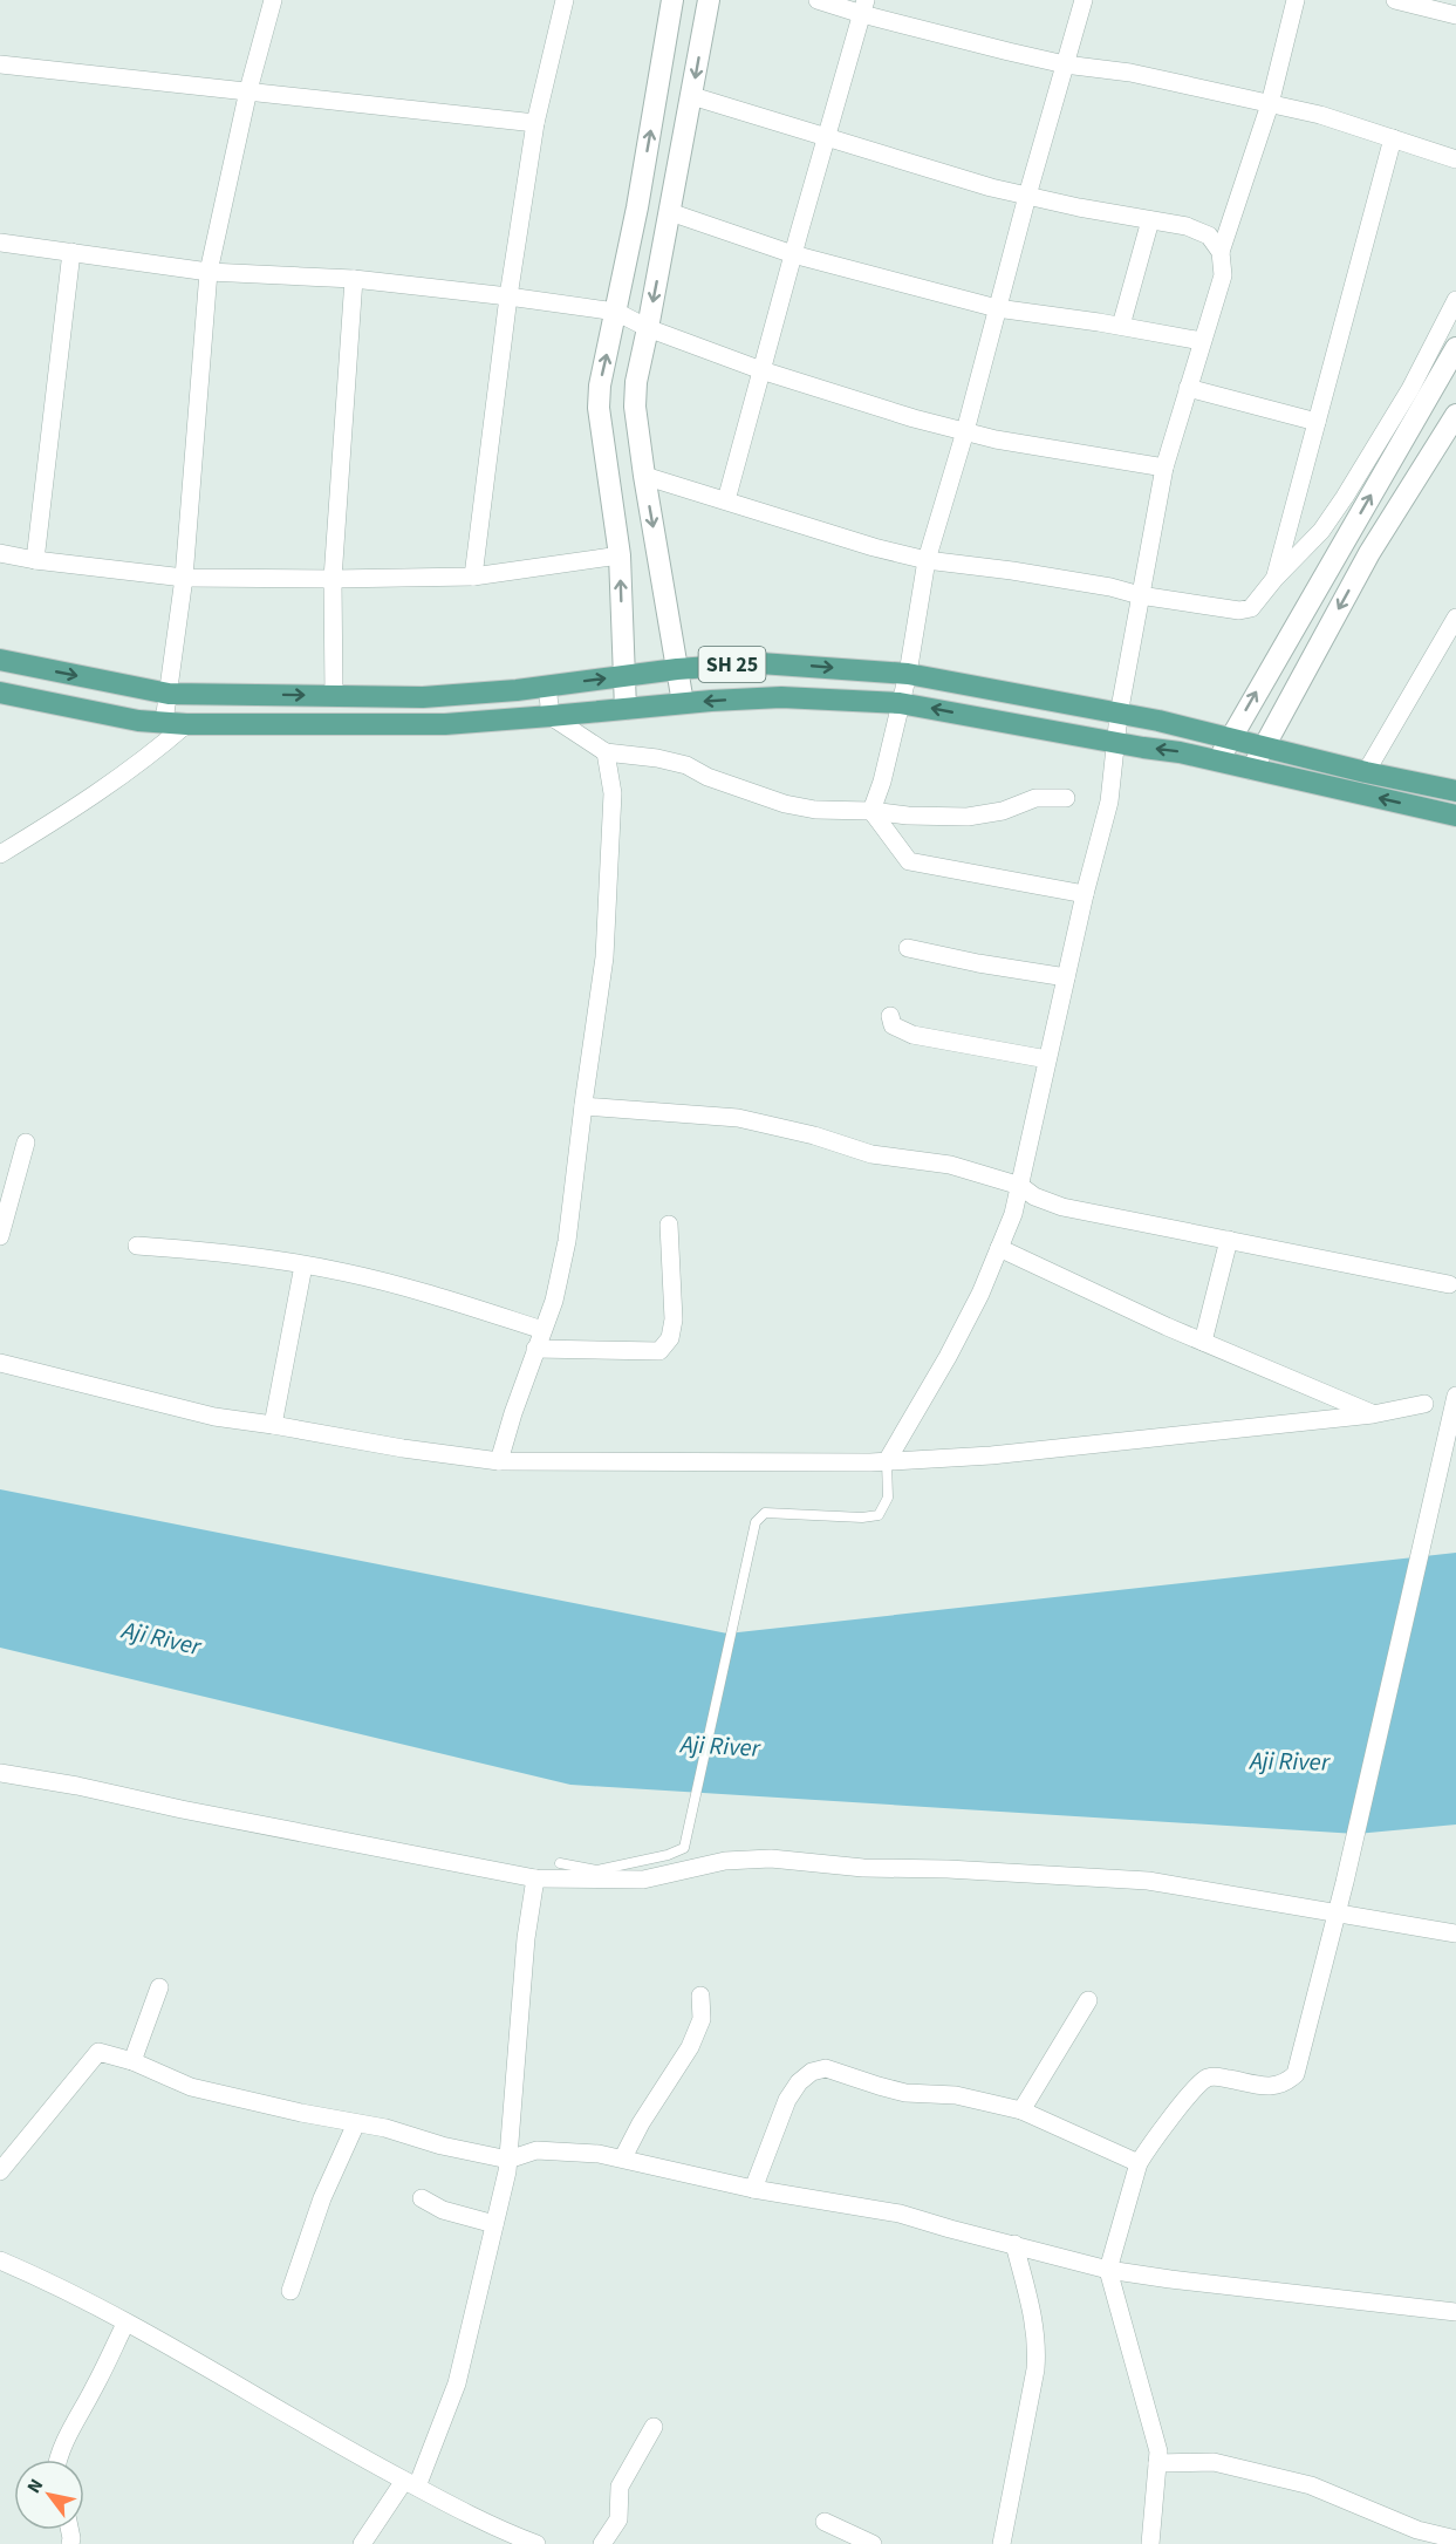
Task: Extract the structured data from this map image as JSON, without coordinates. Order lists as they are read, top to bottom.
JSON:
{
  "streets": {
    "main road": ["SH 25"]
  },
  "water": ["Aji River"],
  "north": "top left"
}
